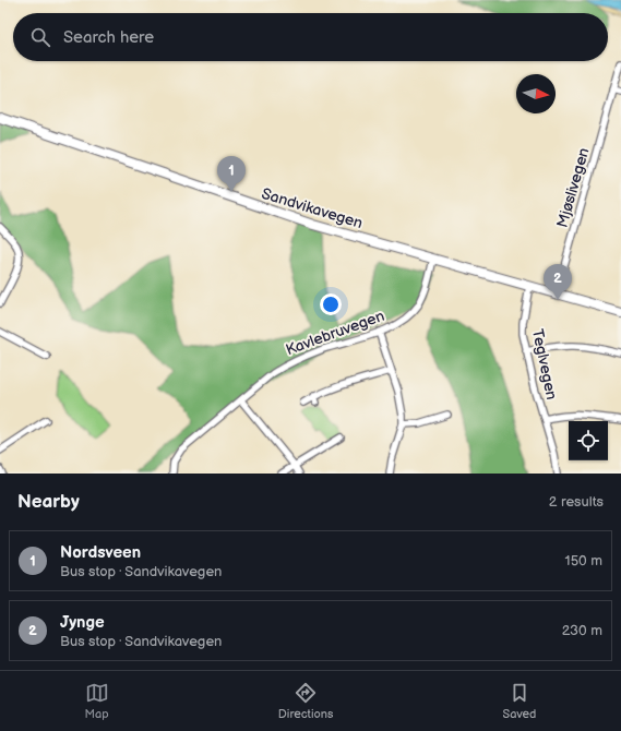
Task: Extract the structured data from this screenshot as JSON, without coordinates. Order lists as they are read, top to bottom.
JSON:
{
  "streets": {
    "main road": ["Sandvikavegen"],
    "street": ["Mjøslivegen", "Kavlebruvegen", "Teglvegen"]
  },
  "crossings": [
    ["Mjøslivegen", "Sandvikavegen"],
    ["Sandvikavegen", "Kavlebruvegen"],
    ["Sandvikavegen", "Teglvegen"]
  ],
  "north": "right",
  "page": {
    "search": "Search here",
    "pins": ["1", "2"],
    "heading": ["Nearby", "2 results"],
    "list": [
      {
        "mark": "1",
        "name": "Nordsveen",
        "note": "Bus stop · Sandvikavegen",
        "value": "150 m"
      },
      {
        "mark": "2",
        "name": "Jynge",
        "note": "Bus stop · Sandvikavegen",
        "value": "230 m"
      }
    ],
    "nav": ["Map", "Directions", "Saved"]
  }
}
